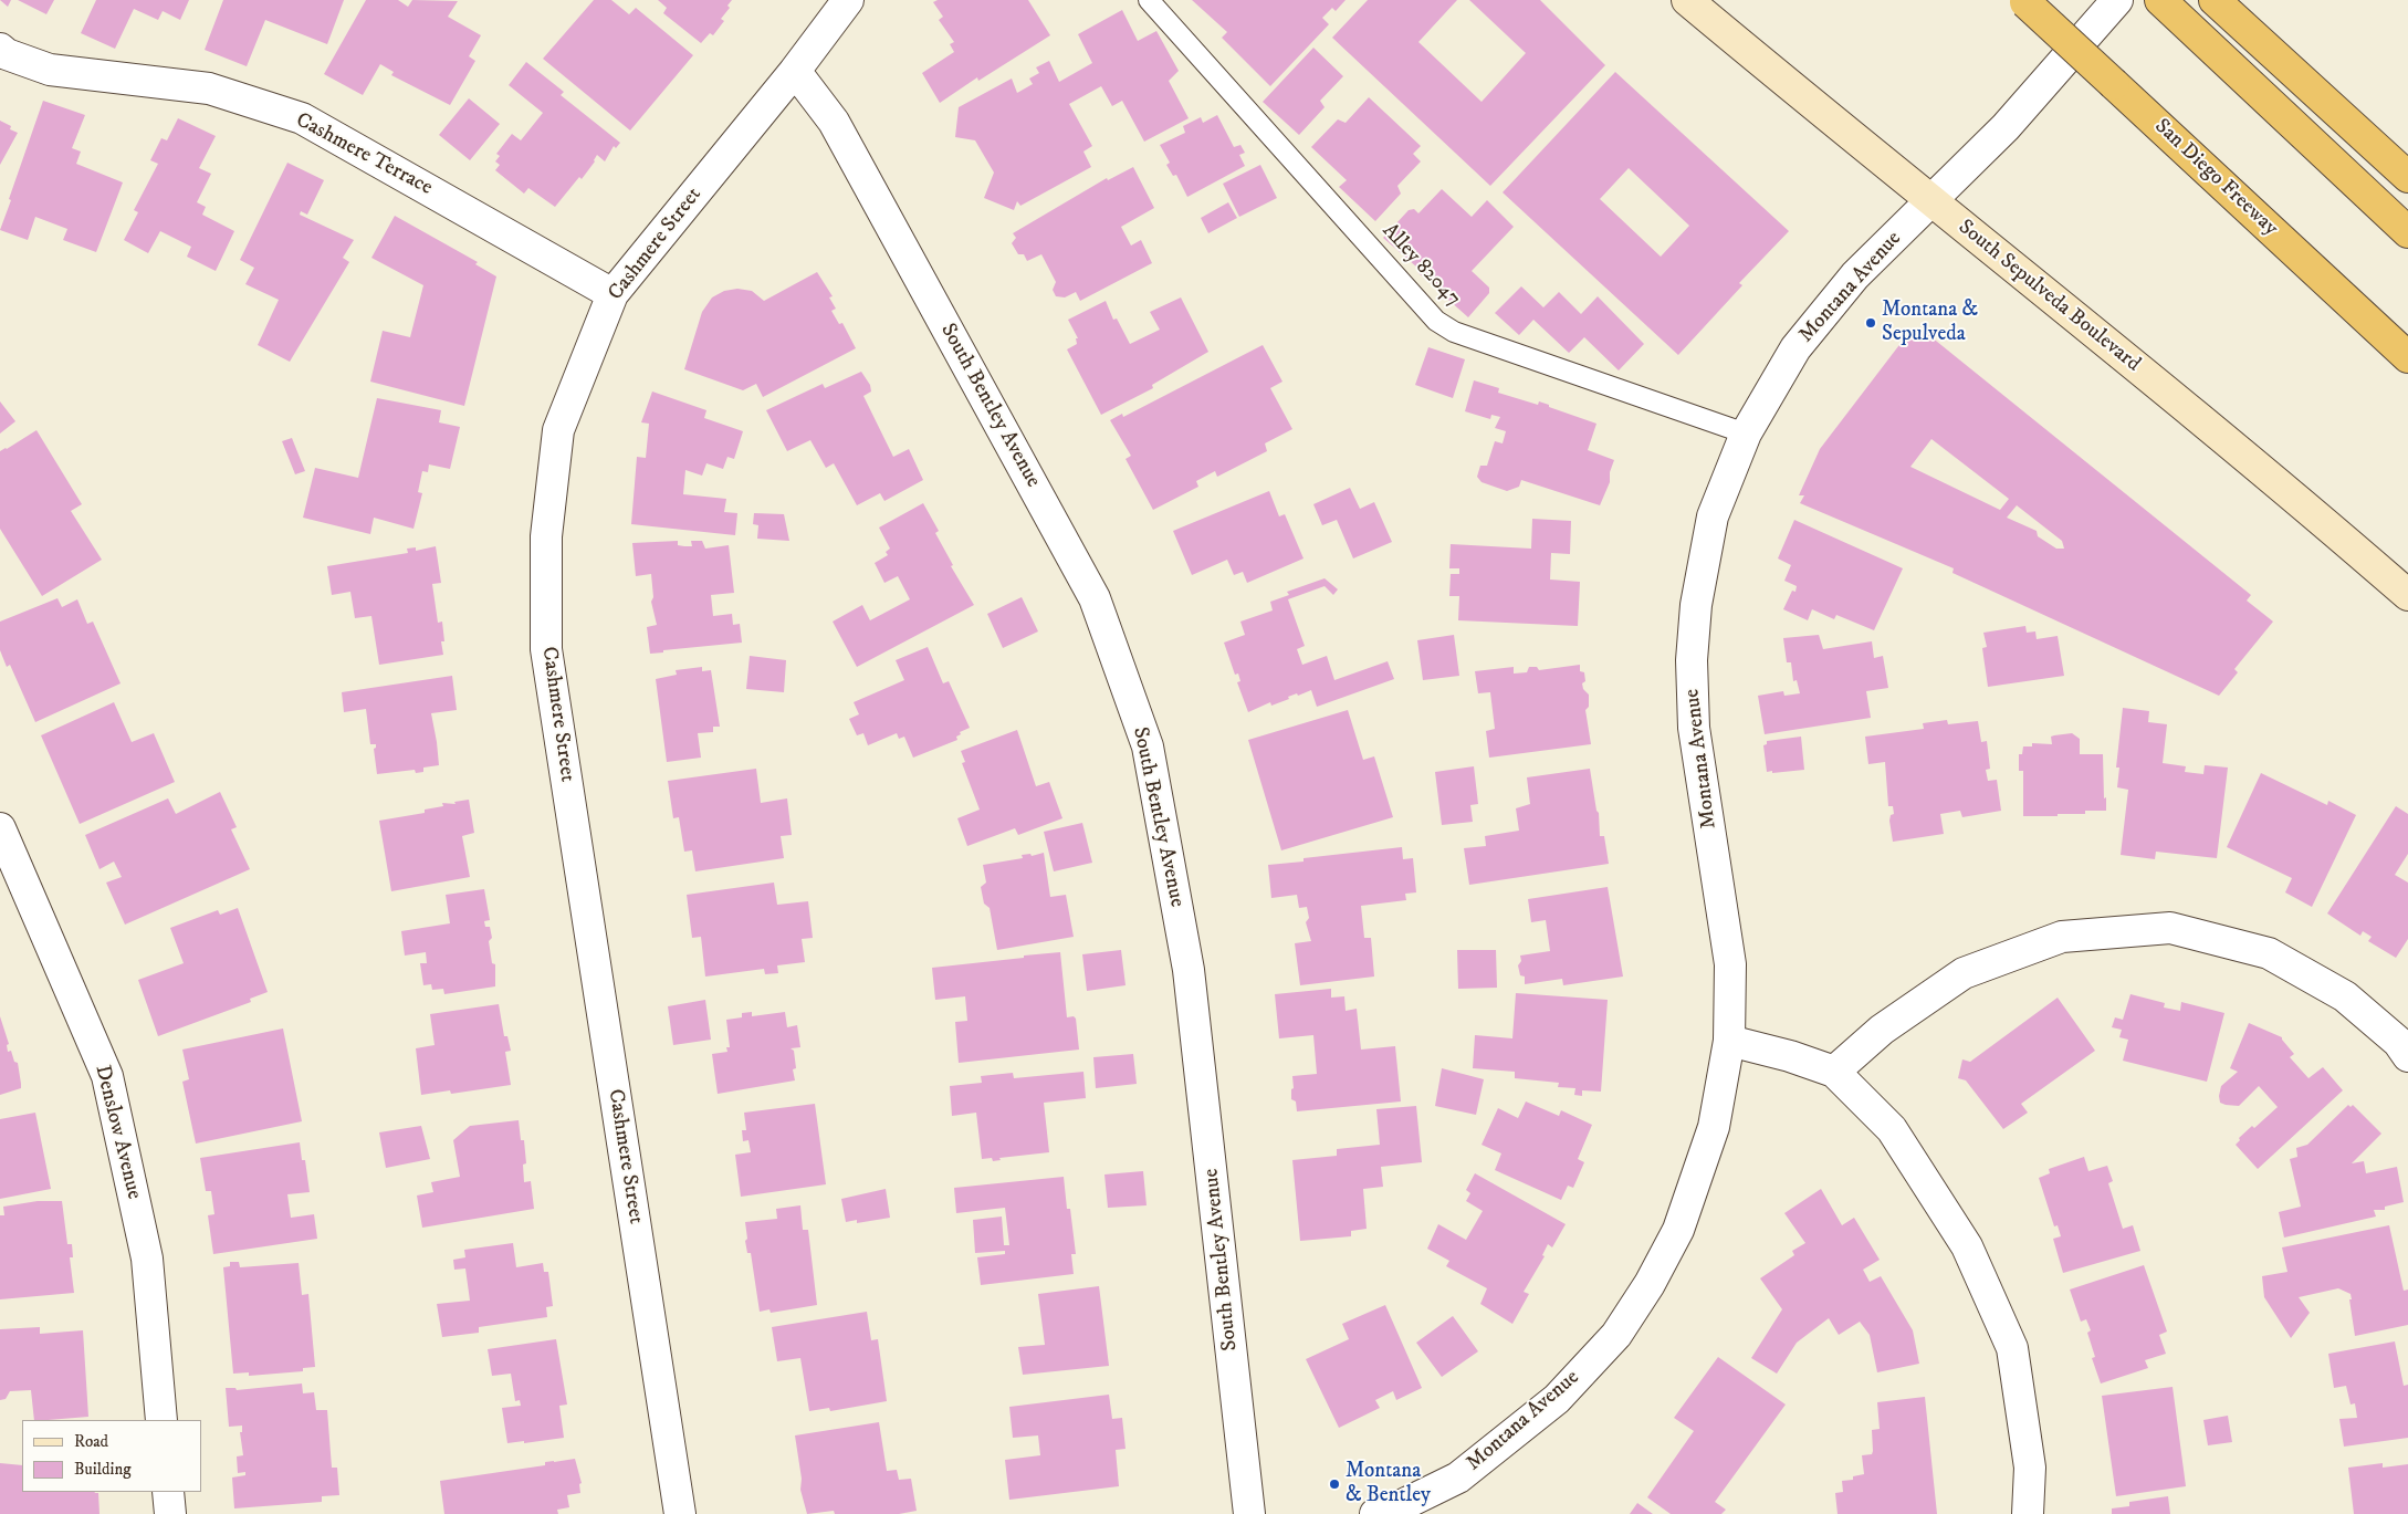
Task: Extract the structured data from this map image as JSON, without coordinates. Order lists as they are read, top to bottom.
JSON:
{
  "streets": {
    "highway": ["San Diego Freeway"],
    "main road": ["South Sepulveda Boulevard"],
    "street": [
      "Cashmere Terrace",
      "Cashmere Street",
      "Montana Avenue",
      "South Bentley Avenue",
      "Denslow Avenue"
    ],
    "lane": ["Alley 82047"]
  },
  "crossings": [
    ["Cashmere Terrace", "Cashmere Street"],
    ["Cashmere Street", "South Bentley Avenue"],
    ["Alley 82047", "Montana Avenue"],
    ["Montana Avenue", "South Sepulveda Boulevard"]
  ],
  "places": ["Montana & Sepulveda", "Montana & Bentley"],
  "legend": ["Road", "Building"]
}
